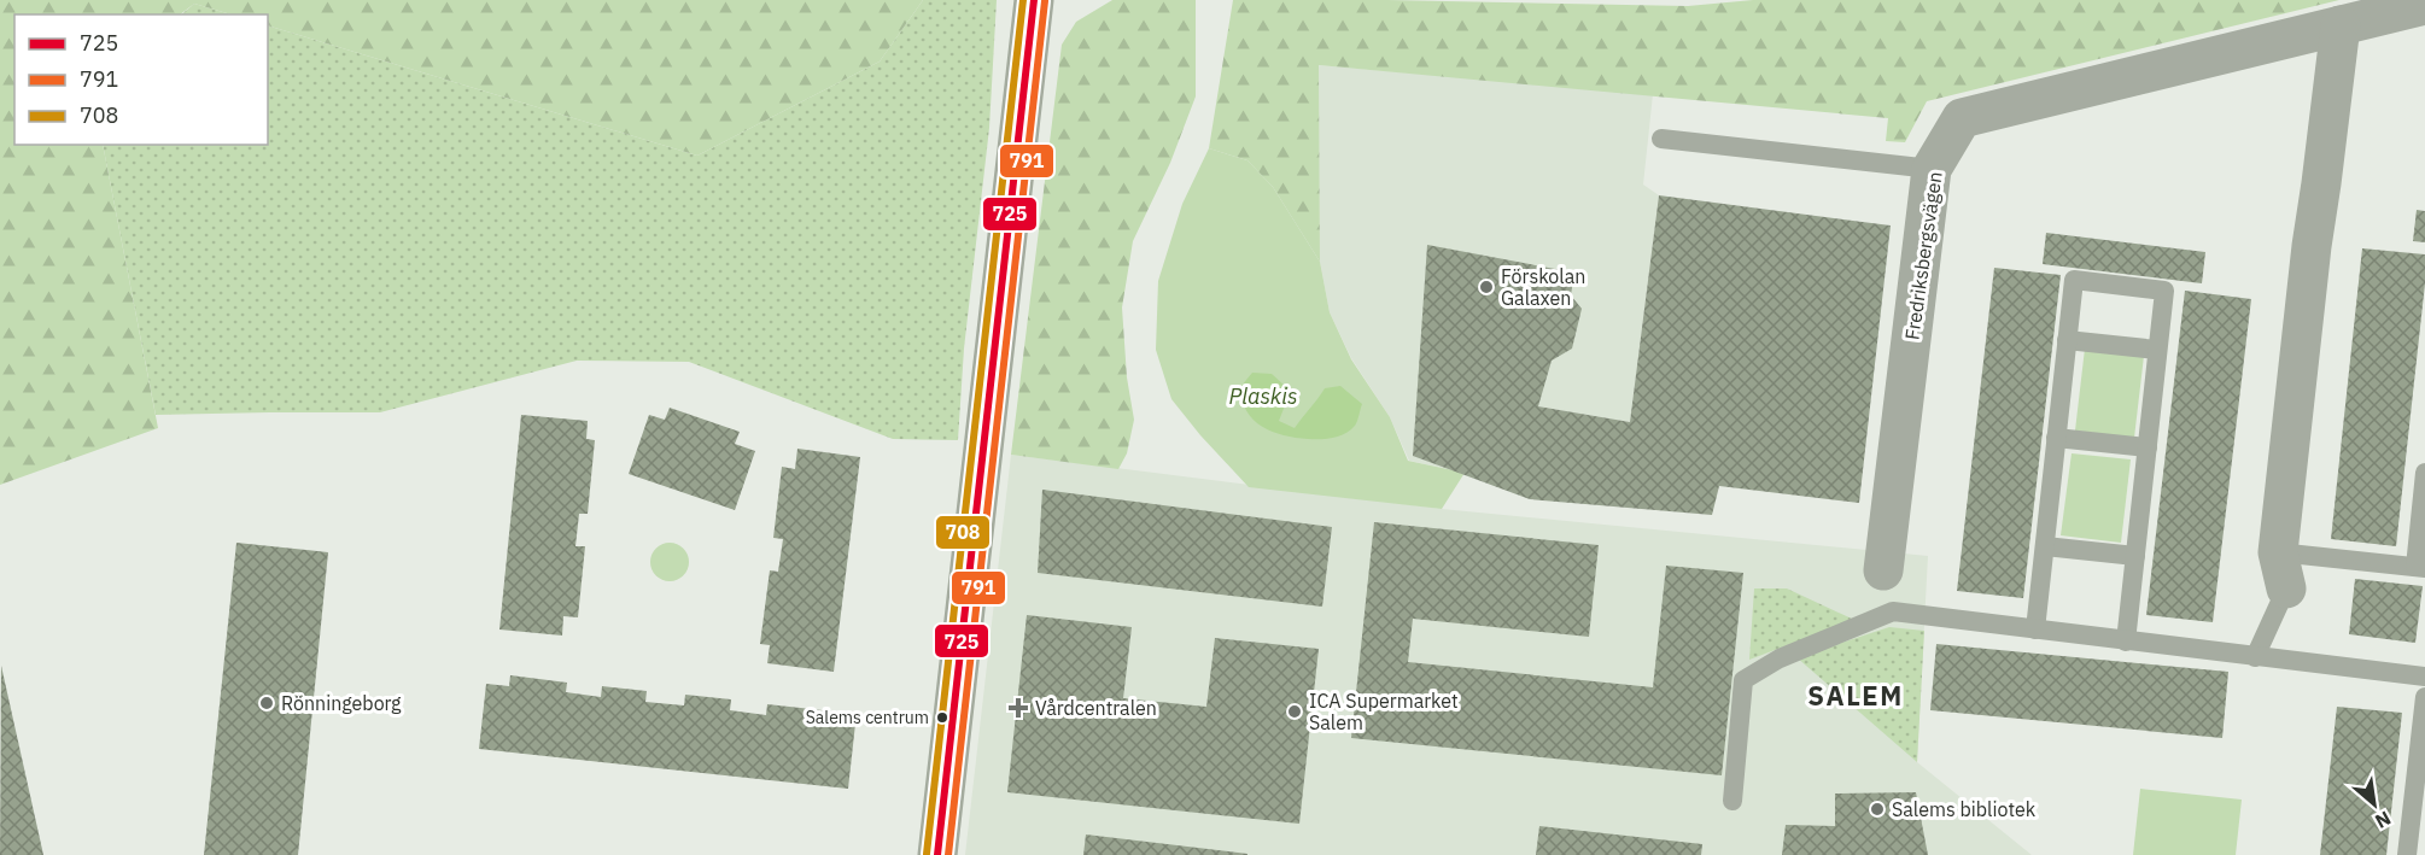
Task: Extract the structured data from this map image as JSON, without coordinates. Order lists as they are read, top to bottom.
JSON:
{
  "streets": {
    "street": ["Fredriksbergsvägen"]
  },
  "districts": ["SALEM"],
  "water": ["Plaskis"],
  "places": {
    "other": [
      "Förskolan Galaxen",
      "Rönningeborg",
      "ICA Supermarket Salem",
      "Salems centrum",
      "Salems bibliotek"
    ],
    "health": ["Vårdcentralen"]
  },
  "lines": ["transit line 725", "transit line 708", "transit line 791"],
  "legend": ["725", "791", "708"],
  "north": "bottom right"
}
